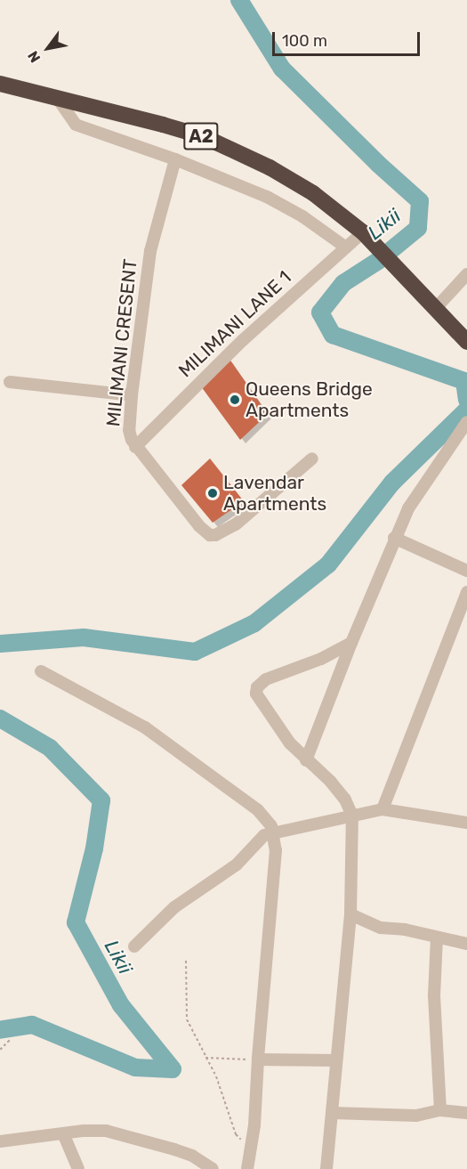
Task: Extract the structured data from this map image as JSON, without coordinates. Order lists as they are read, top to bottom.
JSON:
{
  "streets": {
    "highway": ["A2"],
    "street": ["MILIMANI LANE 1", "MILIMANI CRESENT"]
  },
  "crossings": [
    ["A2", "MILIMANI LANE 1"],
    ["MILIMANI LANE 1", "MILIMANI CRESENT"]
  ],
  "water": ["Likii"],
  "places": ["Queens Bridge Apartments", "Lavendar Apartments"],
  "scale_bar": "100 m",
  "north": "bottom left"
}
